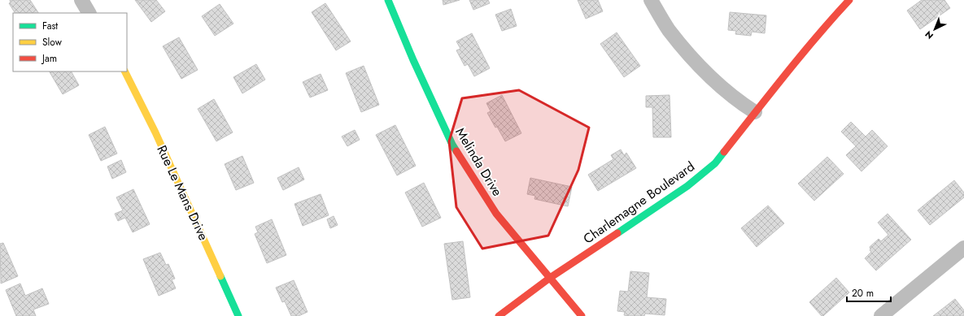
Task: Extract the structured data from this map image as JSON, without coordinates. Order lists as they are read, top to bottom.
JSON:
{
  "streets": {
    "street": ["Melinda Drive", "Rue Le Mans Drive", "Charlemagne Boulevard"]
  },
  "crossings": [
    ["Melinda Drive", "Charlemagne Boulevard"]
  ],
  "legend": ["Fast", "Slow", "Jam"],
  "scale_bar": "20 m",
  "north": "bottom left"
}
